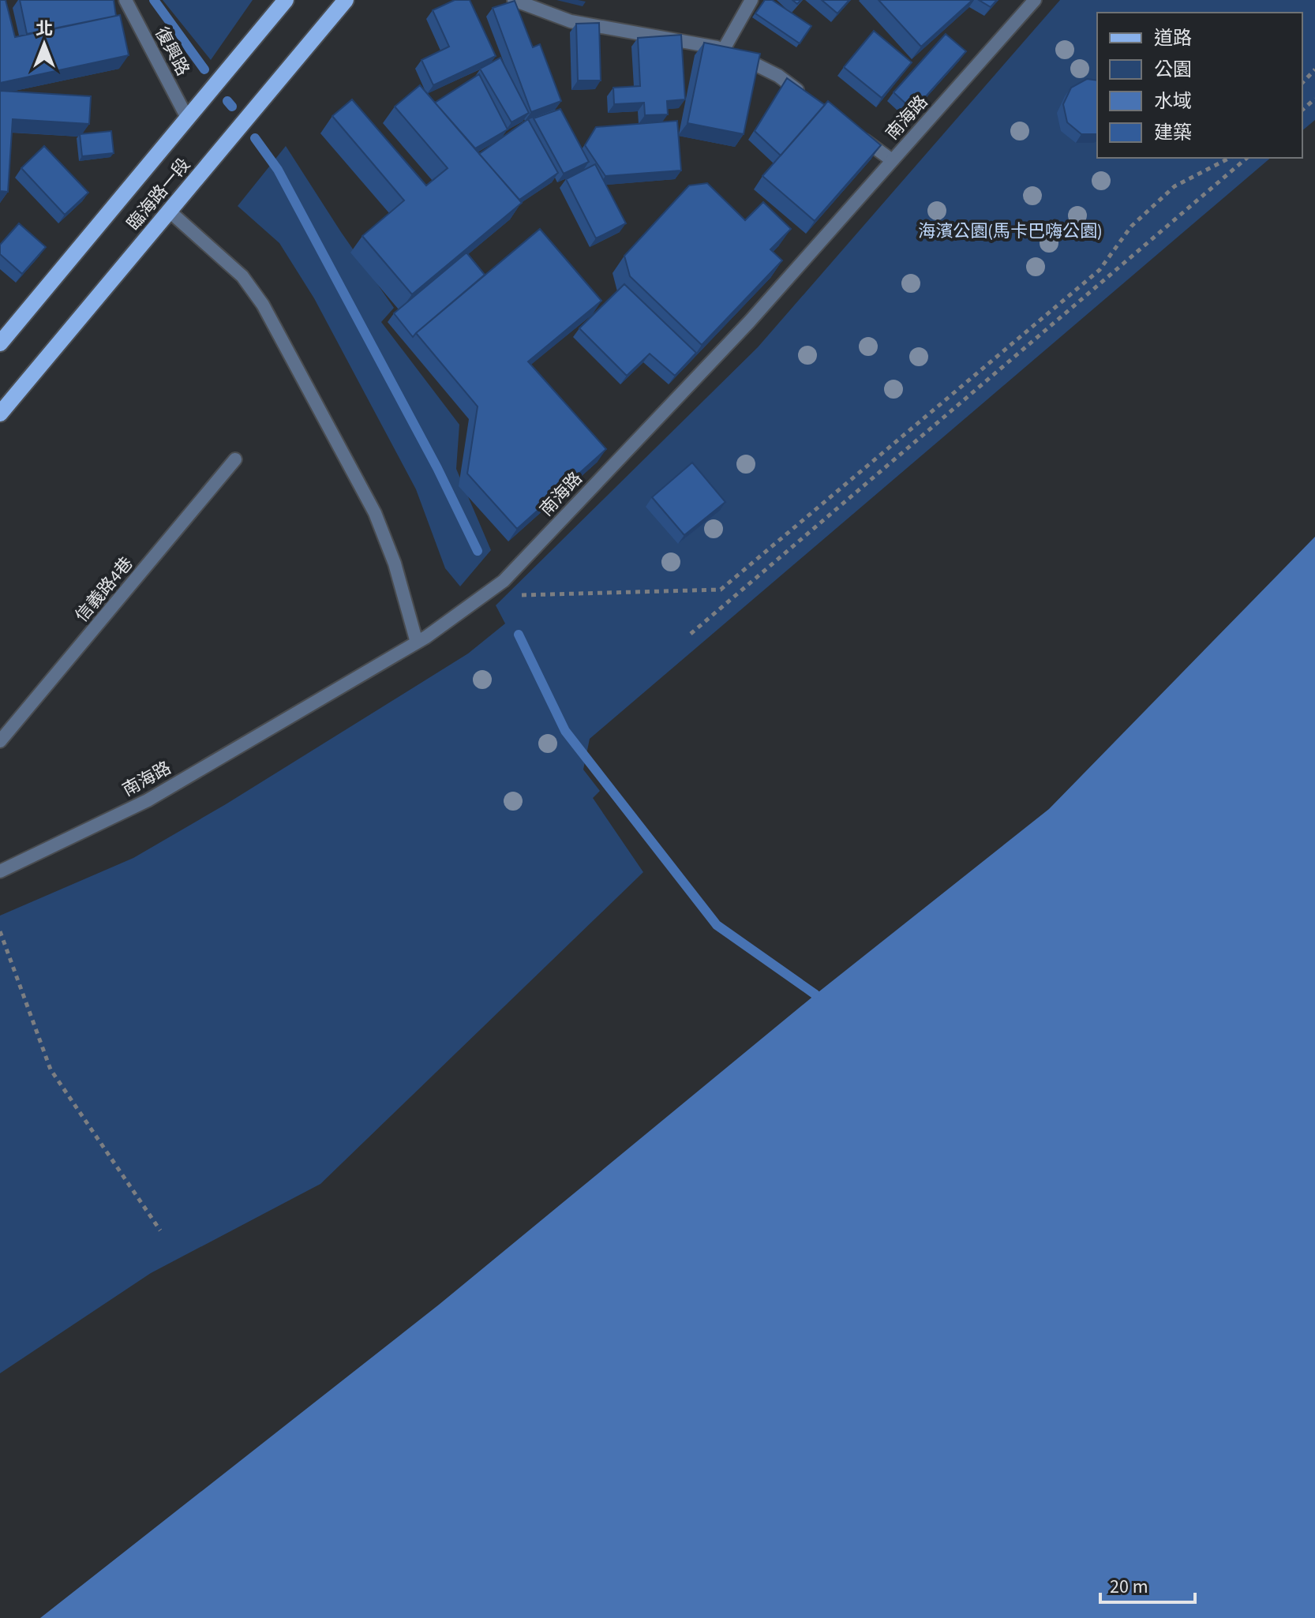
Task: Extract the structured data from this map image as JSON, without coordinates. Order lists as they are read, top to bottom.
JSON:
{
  "streets": {
    "main road": ["臨海路一段"],
    "street": ["復興路", "南海路", "信義路4巷"]
  },
  "crossings": [
    ["復興路", "臨海路一段"]
  ],
  "parks": ["海濱公園(馬卡巴嗨公園)"],
  "legend": [
    "道路",
    "公園",
    "水域",
    "建築"
  ],
  "scale_bar": "20 m",
  "north": "top"
}
